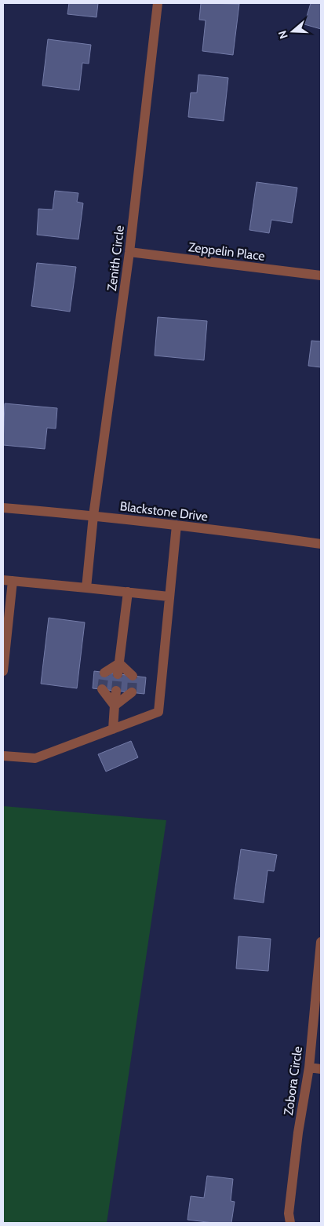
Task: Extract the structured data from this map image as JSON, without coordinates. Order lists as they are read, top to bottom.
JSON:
{
  "streets": {
    "street": [
      "Zeppelin Place",
      "Zenith Circle",
      "Blackstone Drive",
      "Zobora Circle"
    ]
  },
  "crossings": [
    ["Zeppelin Place", "Zenith Circle"],
    ["Zenith Circle", "Blackstone Drive"]
  ],
  "north": "left"
}
